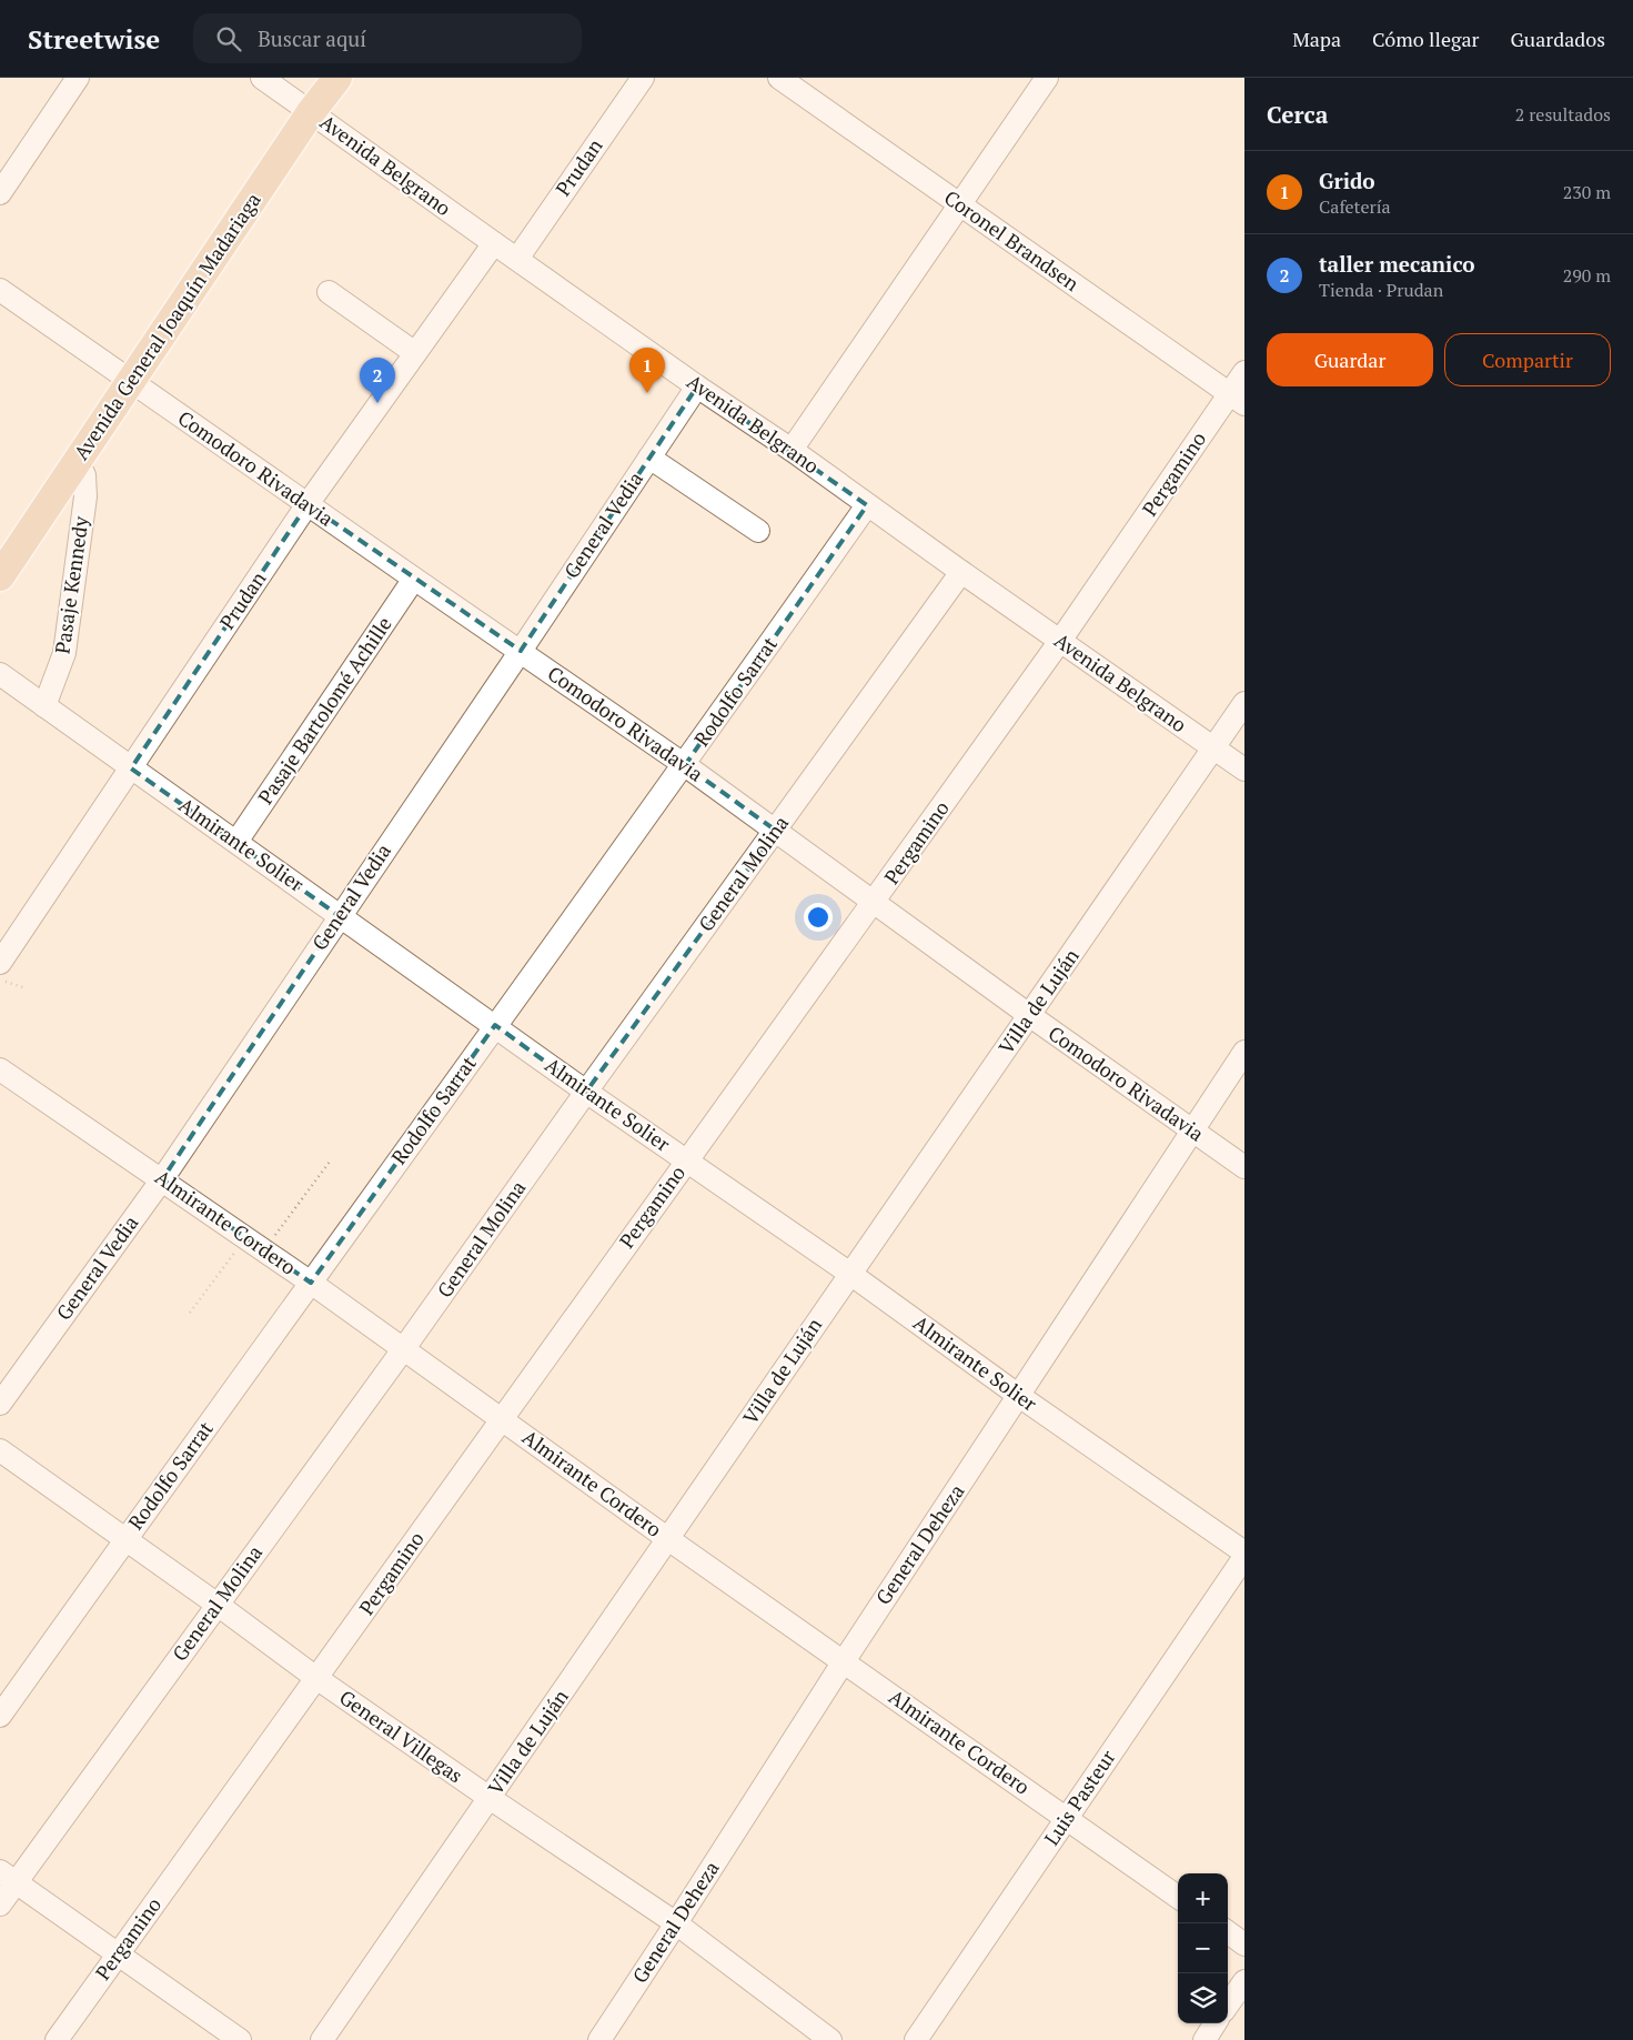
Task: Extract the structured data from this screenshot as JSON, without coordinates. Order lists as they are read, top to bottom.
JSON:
{
  "streets": {
    "main road": ["Avenida General Joaquín Madariaga"],
    "street": [
      "Avenida Belgrano",
      "Prudan",
      "Coronel Brandsen",
      "Comodoro Rivadavia",
      "Pergamino",
      "General Vedia",
      "Pasaje Kennedy",
      "Rodolfo Sarrat",
      "Pasaje Bartolomé Achille",
      "Almirante Solier",
      "General Molina",
      "Villa de Luján",
      "Almirante Cordero",
      "General Deheza",
      "General Villegas",
      "Luis Pasteur"
    ]
  },
  "crossings": [
    ["Avenida Belgrano", "Prudan"],
    ["Avenida Belgrano", "Avenida General Joaquín Madariaga"],
    ["Avenida Belgrano", "Pergamino"],
    ["Avenida Belgrano", "General Vedia"],
    ["Avenida Belgrano", "Rodolfo Sarrat"],
    ["Avenida Belgrano", "General Molina"],
    ["Avenida Belgrano", "Villa de Luján"],
    ["Prudan", "Comodoro Rivadavia"],
    ["Prudan", "Almirante Solier"],
    ["Coronel Brandsen", "Pergamino"],
    ["Avenida General Joaquín Madariaga", "Comodoro Rivadavia"],
    ["Avenida General Joaquín Madariaga", "Pasaje Kennedy"],
    ["Comodoro Rivadavia", "Pergamino"],
    ["Comodoro Rivadavia", "General Vedia"],
    ["Comodoro Rivadavia", "Rodolfo Sarrat"],
    ["Comodoro Rivadavia", "Pasaje Bartolomé Achille"],
    ["Comodoro Rivadavia", "General Molina"],
    ["Comodoro Rivadavia", "Villa de Luján"],
    ["Comodoro Rivadavia", "General Deheza"],
    ["Pergamino", "Almirante Solier"],
    ["Pergamino", "Almirante Cordero"],
    ["Pergamino", "General Villegas"],
    ["General Vedia", "Almirante Solier"],
    ["General Vedia", "Almirante Cordero"],
    ["Pasaje Kennedy", "Almirante Solier"],
    ["Rodolfo Sarrat", "Almirante Solier"],
    ["Rodolfo Sarrat", "Almirante Cordero"],
    ["Rodolfo Sarrat", "General Villegas"],
    ["Pasaje Bartolomé Achille", "Almirante Solier"],
    ["Almirante Solier", "General Molina"],
    ["Almirante Solier", "Villa de Luján"],
    ["Almirante Solier", "General Deheza"],
    ["General Molina", "Almirante Cordero"],
    ["General Molina", "General Villegas"],
    ["Villa de Luján", "Almirante Cordero"],
    ["Villa de Luján", "General Villegas"],
    ["Almirante Cordero", "General Deheza"],
    ["Almirante Cordero", "Luis Pasteur"],
    ["General Deheza", "General Villegas"]
  ],
  "page": {
    "header": "Streetwise",
    "search": "Buscar aquí",
    "nav": ["Mapa", "Cómo llegar", "Guardados"],
    "heading": ["Cerca", "2 resultados"],
    "list": [
      {
        "mark": "1",
        "name": "Grido",
        "note": "Cafetería",
        "value": "230 m"
      },
      {
        "mark": "2",
        "name": "taller mecanico",
        "note": "Tienda · Prudan",
        "value": "290 m"
      }
    ],
    "buttons": ["Guardar", "Compartir"],
    "pins": ["1", "2"],
    "map_buttons": ["+", "−"]
  }
}
